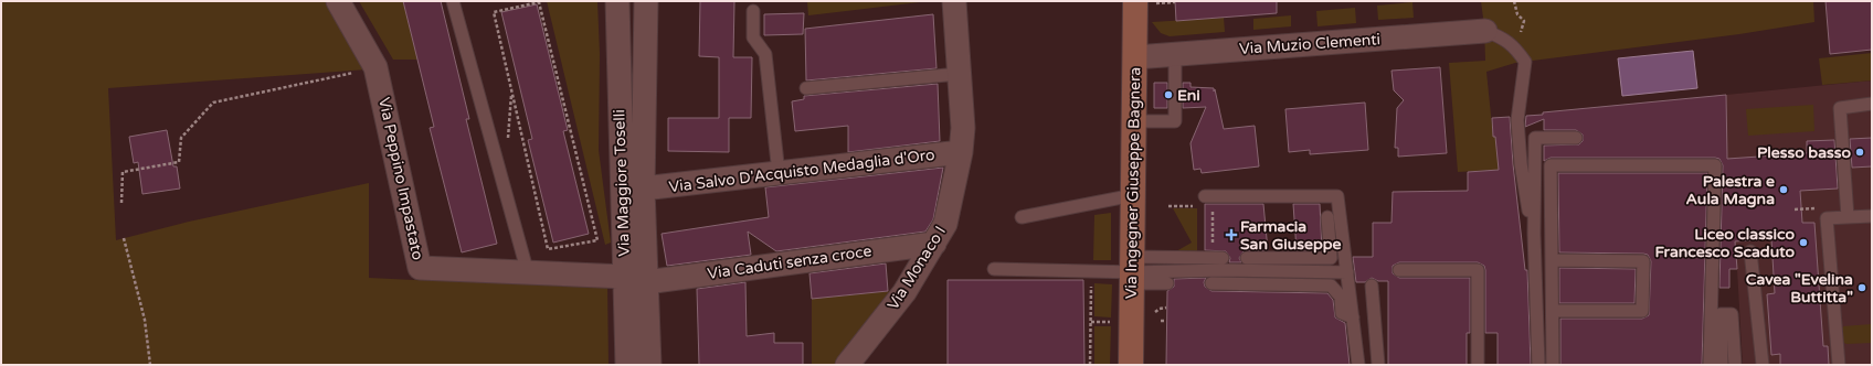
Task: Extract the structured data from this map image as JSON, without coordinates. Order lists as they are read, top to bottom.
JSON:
{
  "streets": {
    "main road": ["Via Ingegner Giuseppe Bagnera"],
    "street": [
      "Via Muzio Clementi",
      "Via Salvo D'Acquisto Medaglia d'Oro",
      "Via Peppino Impastato",
      "Via Maggiore Toselli",
      "Via Caduti senza croce",
      "Via Monaco I"
    ]
  },
  "crossings": [
    ["Via Muzio Clementi", "Via Ingegner Giuseppe Bagnera"],
    ["Via Salvo D'Acquisto Medaglia d'Oro", "Via Maggiore Toselli"],
    ["Via Salvo D'Acquisto Medaglia d'Oro", "Via Monaco I"],
    ["Via Peppino Impastato", "Via Maggiore Toselli"],
    ["Via Peppino Impastato", "Via Caduti senza croce"],
    ["Via Maggiore Toselli", "Via Caduti senza croce"],
    ["Via Caduti senza croce", "Via Monaco I"]
  ],
  "places": {
    "other": [
      "Eni",
      "Plesso basso",
      "Palestra e Aula Magna",
      "Liceo classico Francesco Scaduto",
      "Cavea \"Evelina Buttitta\""
    ],
    "health": ["Farmacia San Giuseppe"]
  }
}
